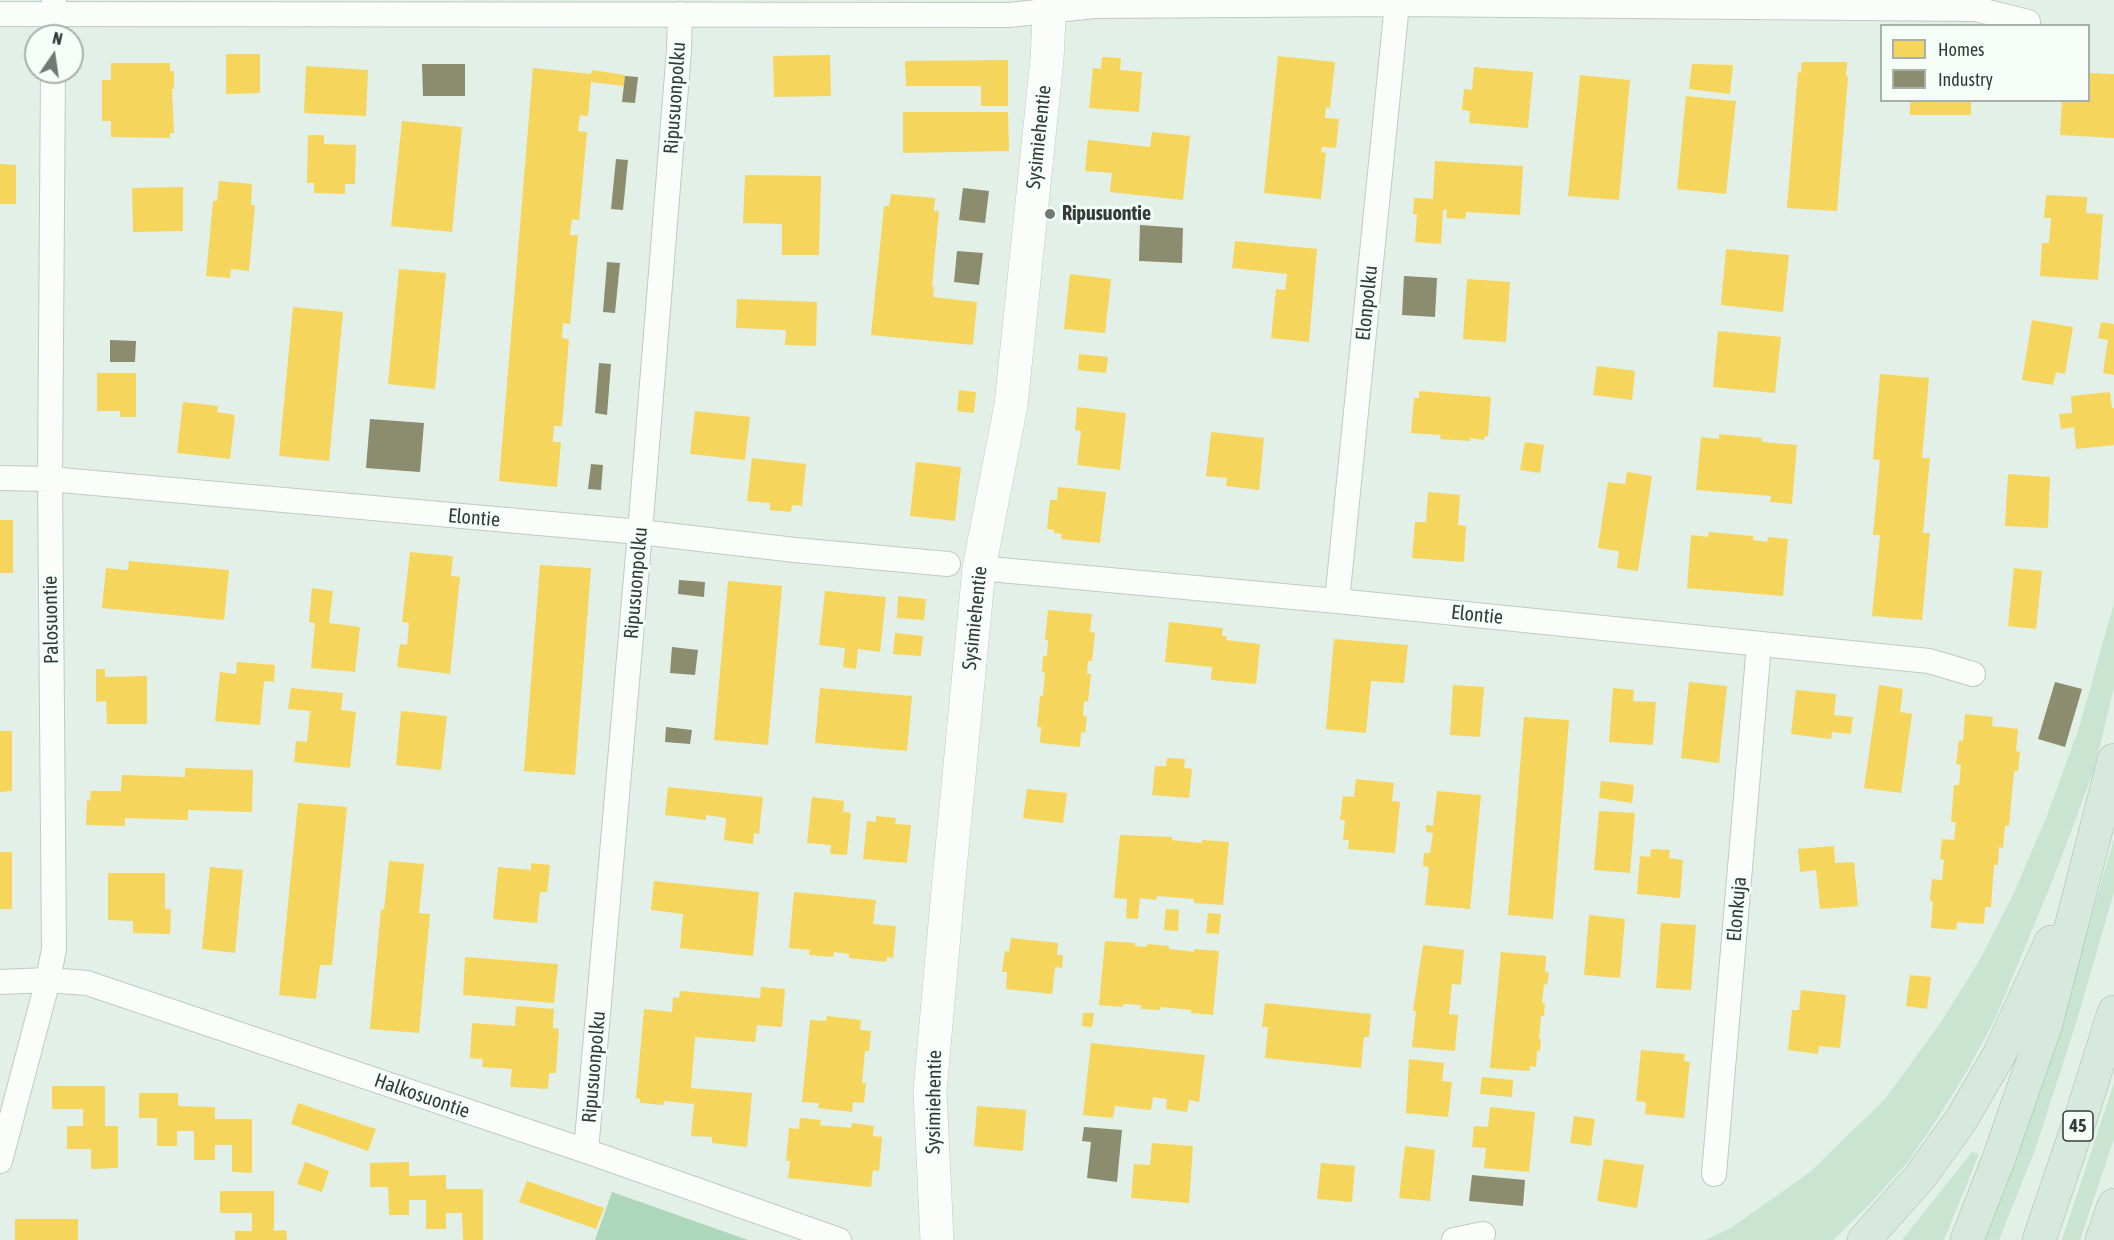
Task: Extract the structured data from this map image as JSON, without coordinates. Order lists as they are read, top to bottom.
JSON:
{
  "streets": {
    "highway": ["45"],
    "street": [
      "Ripusuonpolku",
      "Sysimiehentie",
      "Elonpolku",
      "Elontie",
      "Palosuontie",
      "Elonkuja",
      "Halkosuontie"
    ]
  },
  "crossings": [
    ["Ripusuonpolku", "Elontie"],
    ["Ripusuonpolku", "Halkosuontie"],
    ["Sysimiehentie", "Elontie"],
    ["Elonpolku", "Elontie"],
    ["Elontie", "Palosuontie"],
    ["Elontie", "Elonkuja"],
    ["Palosuontie", "Halkosuontie"]
  ],
  "places": ["Ripusuontie"],
  "legend": ["Homes", "Industry"],
  "north": "top"
}
